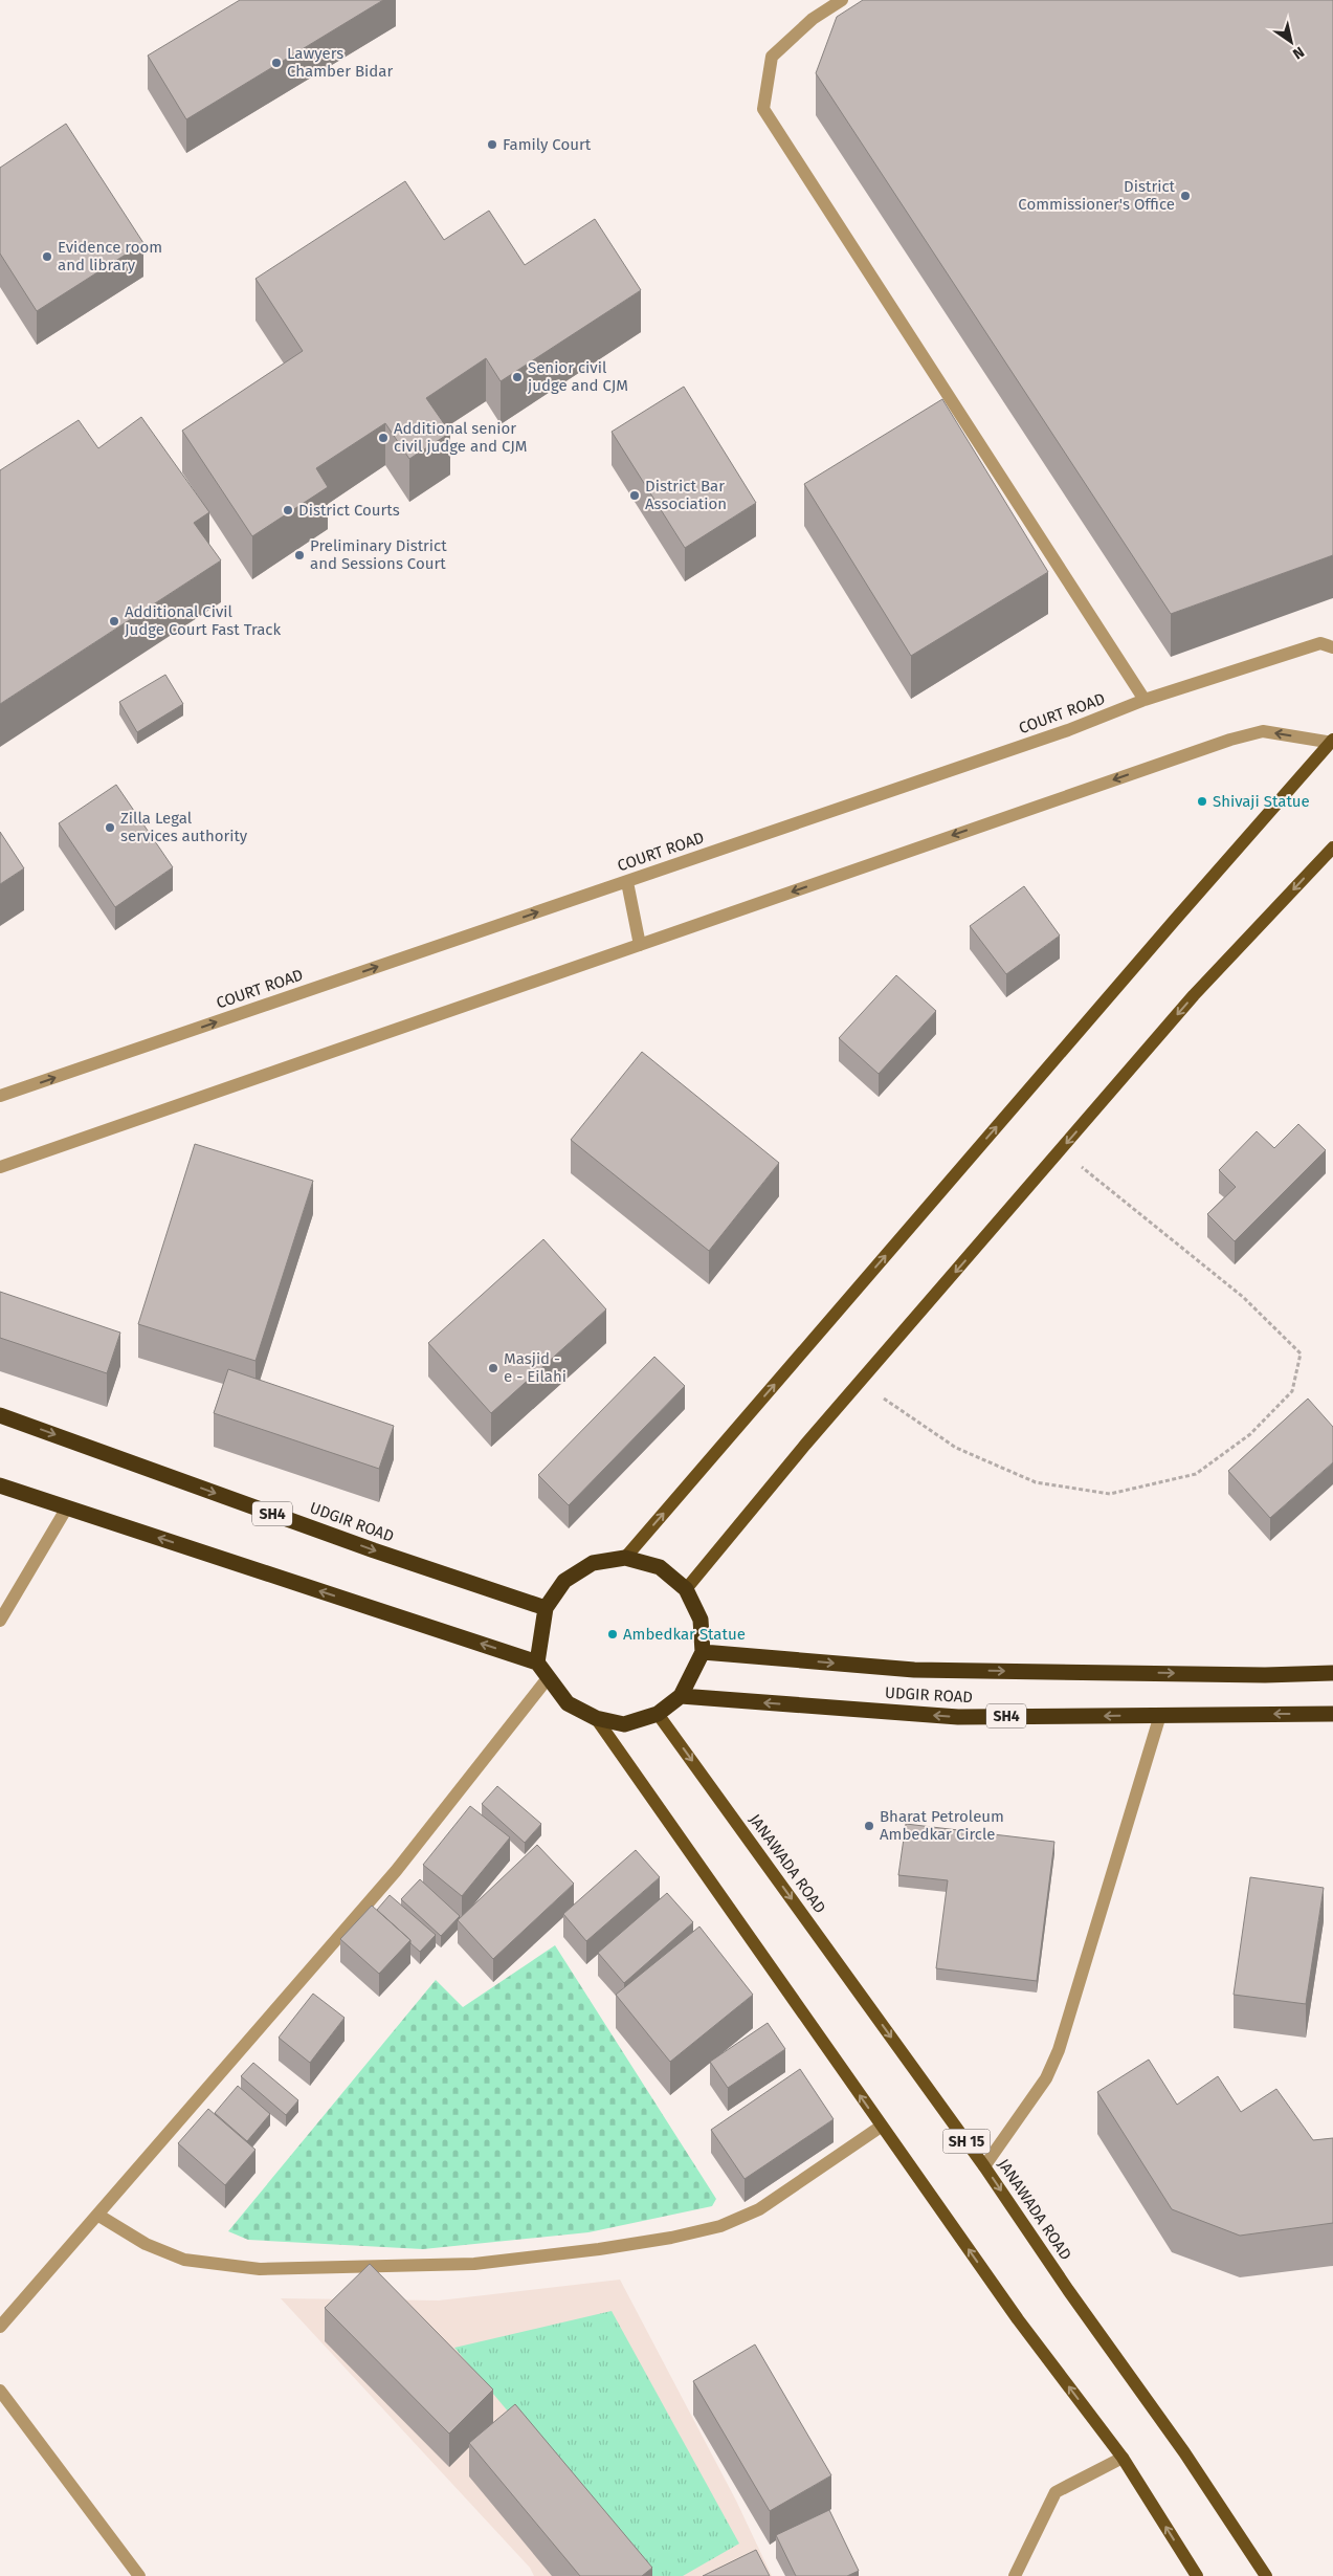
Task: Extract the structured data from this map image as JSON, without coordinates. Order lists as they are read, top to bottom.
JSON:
{
  "streets": {
    "highway": ["SH4", "UDGIR ROAD"],
    "main road": ["JANAWADA ROAD", "SH 15"],
    "street": ["COURT ROAD"]
  },
  "crossings": [
    ["UDGIR ROAD", "JANAWADA ROAD"]
  ],
  "places": [
    "Lawyers Chamber Bidar",
    "Family Court",
    "District Commissioner's Office",
    "Evidence room and library",
    "Senior civil judge and CJM",
    "Additional senior civil judge and CJM",
    "District Bar Association",
    "District Courts",
    "Preliminary District and Sessions Court",
    "Additional Civil Judge Court Fast Track",
    "Shivaji Statue",
    "Zilla Legal services authority",
    "Masjid - e - Eilahi",
    "Ambedkar Statue",
    "Bharat Petroleum Ambedkar Circle"
  ],
  "north": "bottom right"
}
